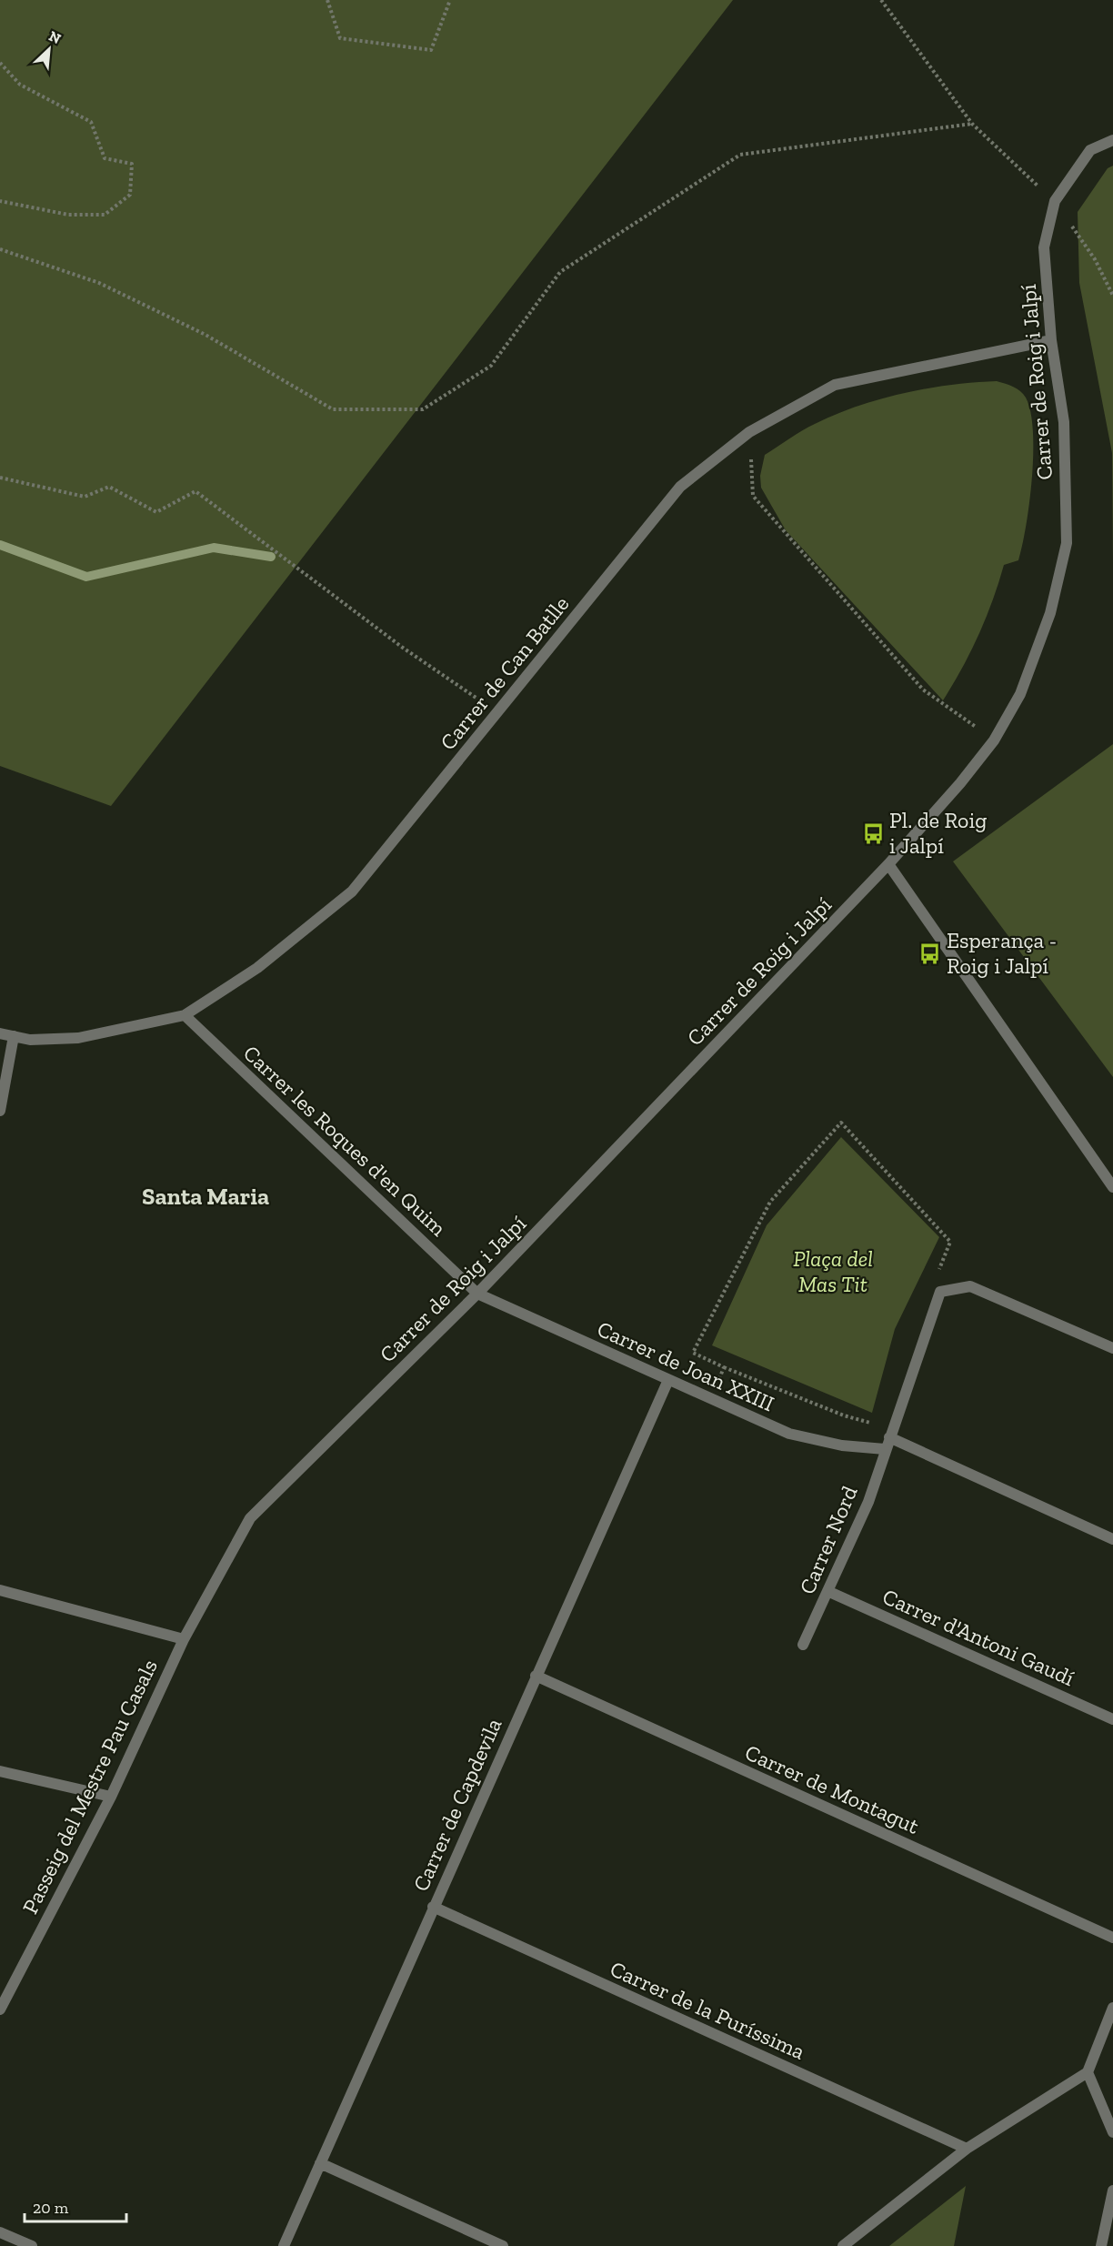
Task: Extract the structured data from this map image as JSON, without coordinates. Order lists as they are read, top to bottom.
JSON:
{
  "streets": {
    "street": [
      "Carrer de Roig i Jalpí",
      "Carrer de Can Batlle",
      "Carrer les Roques d'en Quim",
      "Carrer de Joan XXIII",
      "Carrer Nord",
      "Carrer d'Antoni Gaudí",
      "Passeig del Mestre Pau Casals",
      "Carrer de Montagut",
      "Carrer de Capdevila",
      "Carrer de la Puríssima"
    ]
  },
  "crossings": [
    ["Carrer de Roig i Jalpí", "Carrer de Can Batlle"],
    ["Carrer de Roig i Jalpí", "Carrer les Roques d'en Quim"],
    ["Carrer de Roig i Jalpí", "Carrer de Joan XXIII"],
    ["Carrer de Roig i Jalpí", "Passeig del Mestre Pau Casals"],
    ["Carrer de Can Batlle", "Carrer les Roques d'en Quim"],
    ["Carrer les Roques d'en Quim", "Carrer de Joan XXIII"],
    ["Carrer de Joan XXIII", "Carrer Nord"],
    ["Carrer de Joan XXIII", "Carrer de Capdevila"],
    ["Carrer Nord", "Carrer d'Antoni Gaudí"],
    ["Carrer de Montagut", "Carrer de Capdevila"],
    ["Carrer de Capdevila", "Carrer de la Puríssima"]
  ],
  "districts": ["Santa Maria"],
  "parks": ["Plaça del Mas Tit"],
  "places": {
    "bus stop": ["Pl. de Roig i Jalpí", "Esperança - Roig i Jalpí"]
  },
  "scale_bar": "20 m",
  "north": "top right"
}
